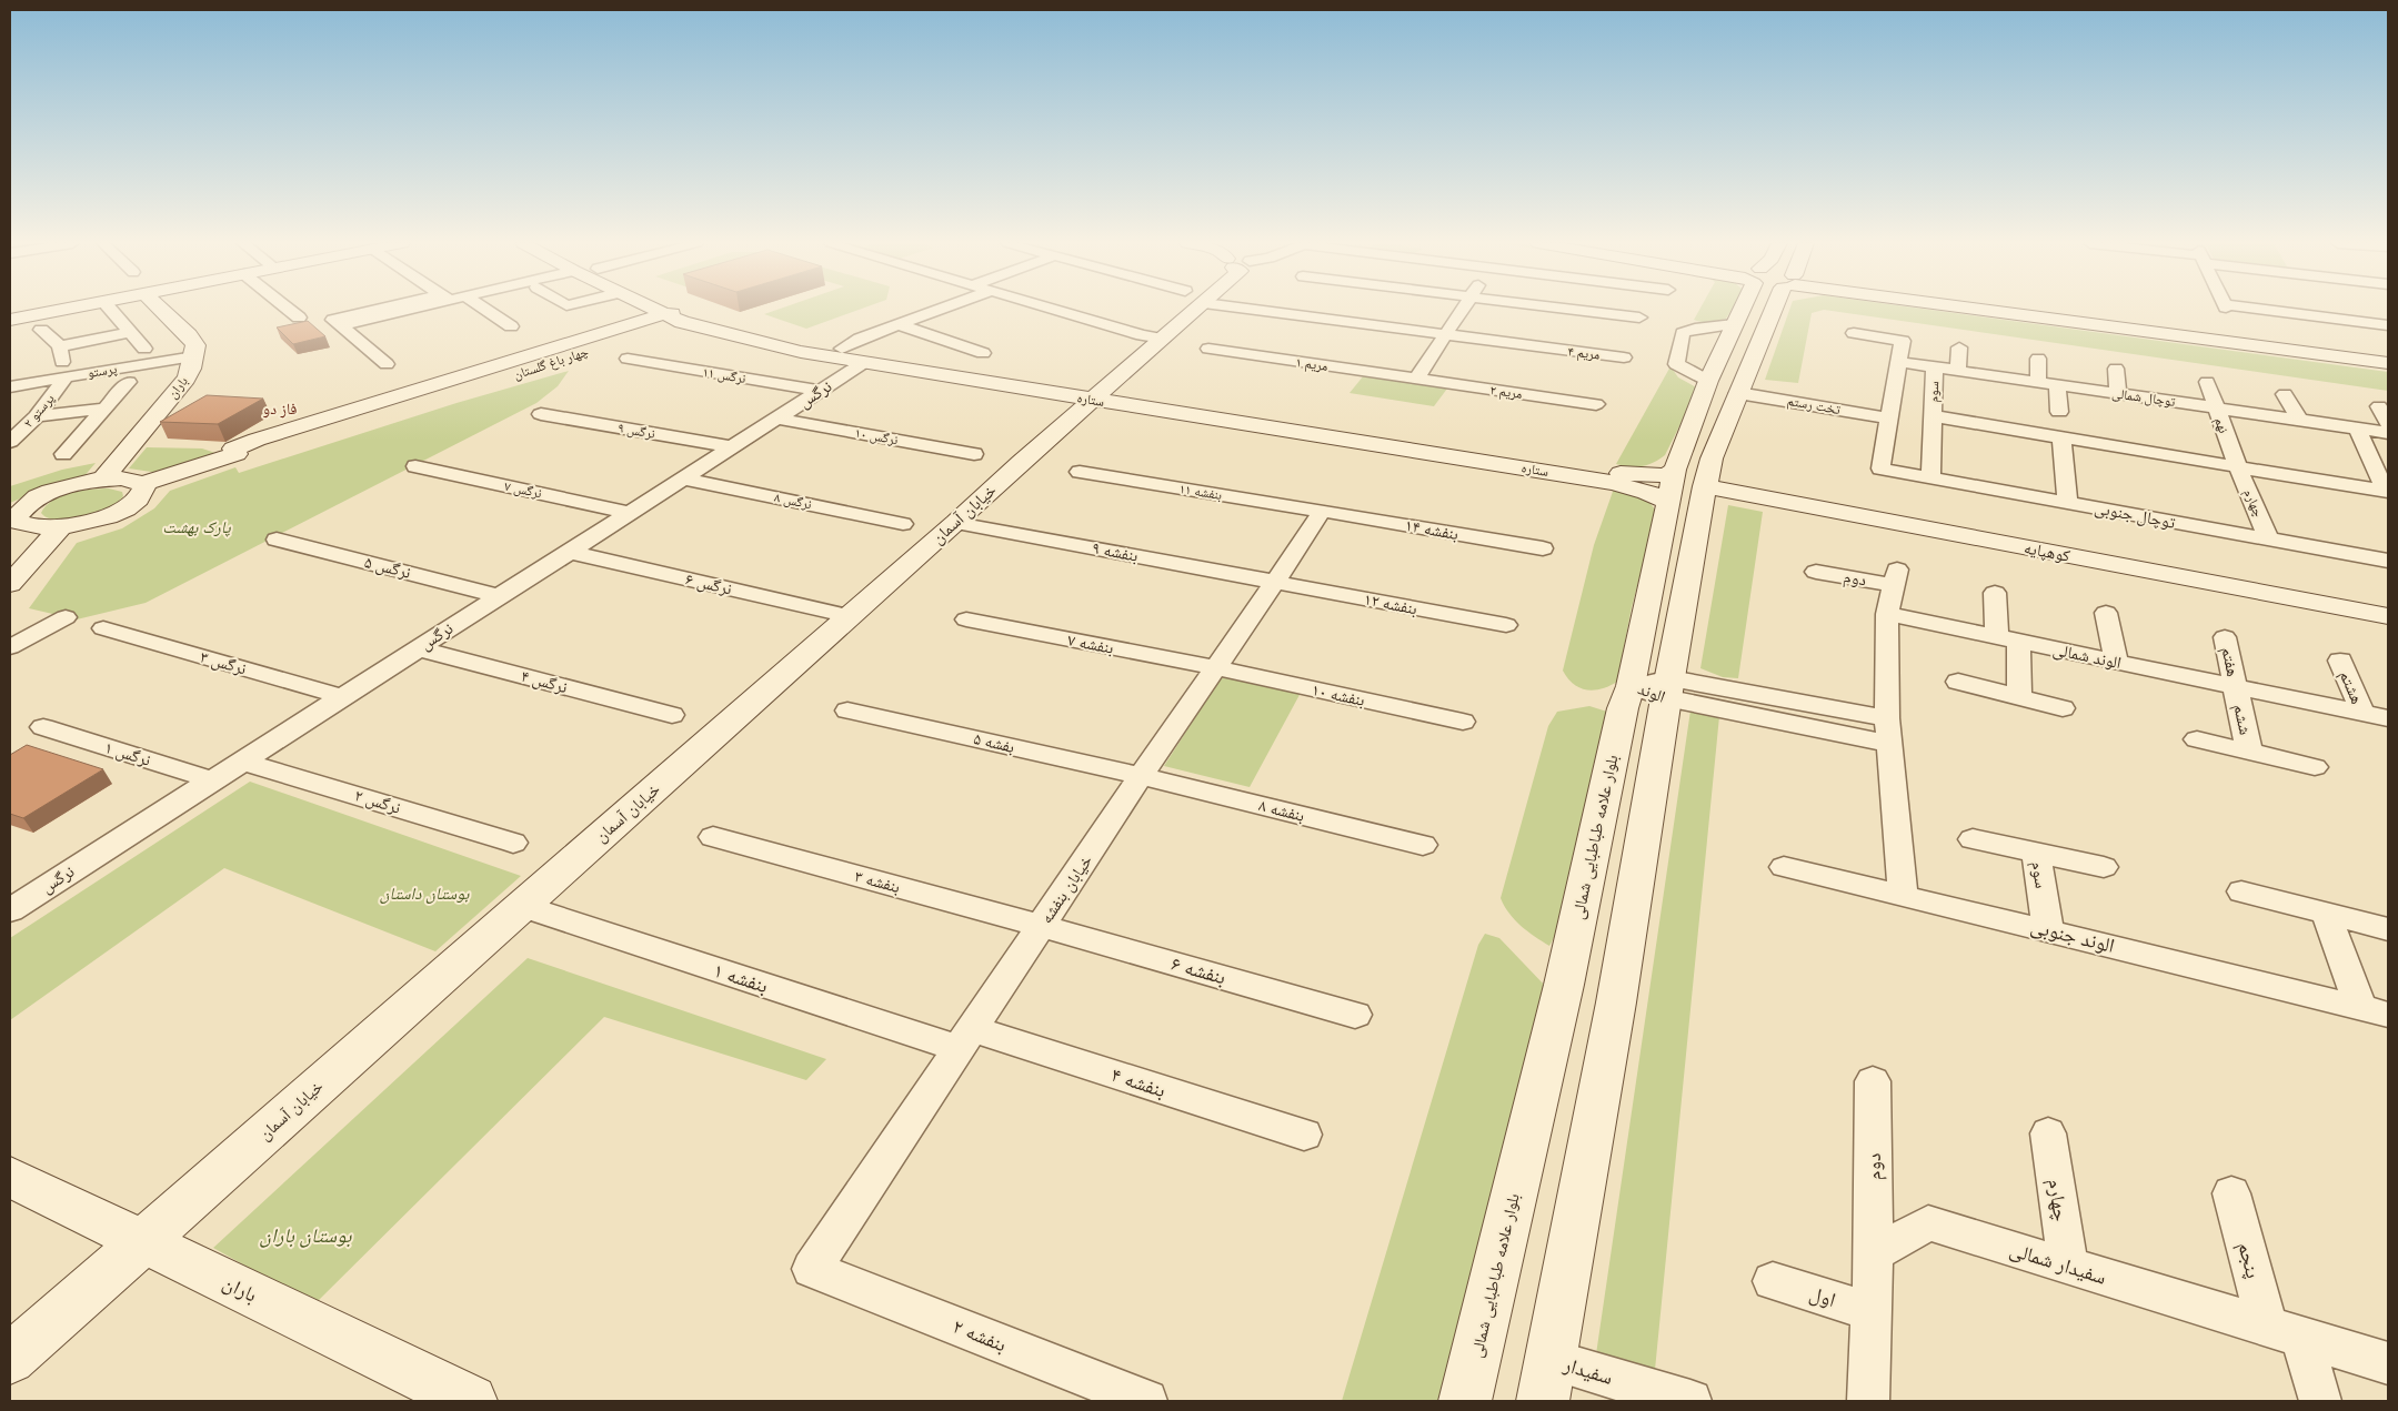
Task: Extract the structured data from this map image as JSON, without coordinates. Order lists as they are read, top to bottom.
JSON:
{
  "streets": {
    "street": [
      "مریم ۴",
      "چهار باغ گلستان",
      "مریم ۱",
      "پرستو",
      "نرگس ۱۱",
      "باران",
      "مریم ۲",
      "سوم",
      "نرگس",
      "توچال شمالی",
      "ستاره",
      "تخت رستم",
      "پرستو ۲",
      "نهم",
      "نرگس ۹",
      "نرگس ۱۰",
      "نرگس ۷",
      "بنفشه ۱۱",
      "نرگس ۸",
      "چهارم",
      "خیابان آسمان",
      "توچال جنوبی",
      "بنفشه ۱۴",
      "بنفشه ۹",
      "کوهپایه",
      "نرگس ۵",
      "دوم",
      "نرگس ۶",
      "بنفشه ۱۲",
      "بنفشه ۷",
      "الوند شمالی",
      "هفتم",
      "نرگس ۳",
      "نرگس ۴",
      "هشتم",
      "الوند",
      "بنفشه ۱۰",
      "ششم",
      "بفشه ۵",
      "نرگس ۱",
      "نرگس ۲",
      "بنفشه ۸",
      "بلوار علامه طباطبایی شمالی",
      "بنفشه ۳",
      "خیابان بنفشه",
      "الوند جنوبی",
      "بنفشه ۶",
      "بنفشه ۱",
      "بنفشه ۴",
      "پنجم",
      "سفیدار شمالی",
      "اول",
      "بنفشه ۲",
      "سفیدار"
    ]
  },
  "crossings": [
    ["چهار باغ گلستان", "ستاره"],
    ["مریم ۱", "مریم ۲"],
    ["پرستو", "باران"],
    ["پرستو", "پرستو ۲"],
    ["نرگس ۱۱", "نرگس"],
    ["باران", "خیابان آسمان"],
    ["سوم", "توچال شمالی"],
    ["سوم", "الوند جنوبی"],
    ["نرگس", "ستاره"],
    ["نرگس", "نرگس ۹"],
    ["نرگس", "نرگس ۱۰"],
    ["نرگس", "نرگس ۷"],
    ["نرگس", "نرگس ۸"],
    ["نرگس", "نرگس ۵"],
    ["نرگس", "نرگس ۶"],
    ["نرگس", "نرگس ۳"],
    ["نرگس", "نرگس ۴"],
    ["نرگس", "نرگس ۱"],
    ["نرگس", "نرگس ۲"],
    ["توچال شمالی", "نهم"],
    ["ستاره", "خیابان آسمان"],
    ["ستاره", "بلوار علامه طباطبایی شمالی"],
    ["تخت رستم", "توچال جنوبی"],
    ["تخت رستم", "بلوار علامه طباطبایی شمالی"],
    ["نهم", "چهارم"],
    ["بنفشه ۱۱", "بنفشه ۱۴"],
    ["بنفشه ۱۱", "خیابان بنفشه"],
    ["چهارم", "توچال جنوبی"],
    ["چهارم", "سفیدار شمالی"],
    ["خیابان آسمان", "بنفشه ۹"],
    ["خیابان آسمان", "نرگس ۶"],
    ["خیابان آسمان", "بنفشه ۱"],
    ["بنفشه ۱۴", "خیابان بنفشه"],
    ["بنفشه ۹", "بنفشه ۱۲"],
    ["بنفشه ۹", "خیابان بنفشه"],
    ["کوهپایه", "بلوار علامه طباطبایی شمالی"],
    ["دوم", "الوند شمالی"],
    ["دوم", "سفیدار شمالی"],
    ["بنفشه ۱۲", "خیابان بنفشه"],
    ["بنفشه ۷", "بنفشه ۱۰"],
    ["بنفشه ۷", "خیابان بنفشه"],
    ["الوند شمالی", "هفتم"],
    ["الوند شمالی", "هشتم"],
    ["الوند شمالی", "ششم"],
    ["هفتم", "ششم"],
    ["الوند", "بلوار علامه طباطبایی شمالی"],
    ["بنفشه ۱۰", "خیابان بنفشه"],
    ["بفشه ۵", "بنفشه ۸"],
    ["بفشه ۵", "خیابان بنفشه"],
    ["بنفشه ۸", "خیابان بنفشه"],
    ["بلوار علامه طباطبایی شمالی", "سفیدار"],
    ["بنفشه ۳", "خیابان بنفشه"],
    ["بنفشه ۳", "بنفشه ۶"],
    ["خیابان بنفشه", "بنفشه ۶"],
    ["خیابان بنفشه", "بنفشه ۱"],
    ["خیابان بنفشه", "بنفشه ۴"],
    ["خیابان بنفشه", "بنفشه ۲"],
    ["بنفشه ۱", "بنفشه ۴"],
    ["پنجم", "سفیدار شمالی"]
  ],
  "districts": ["فاز دو"],
  "parks": ["پارک بهشت", "بوستان داستان", "بوستان باران"]
}
